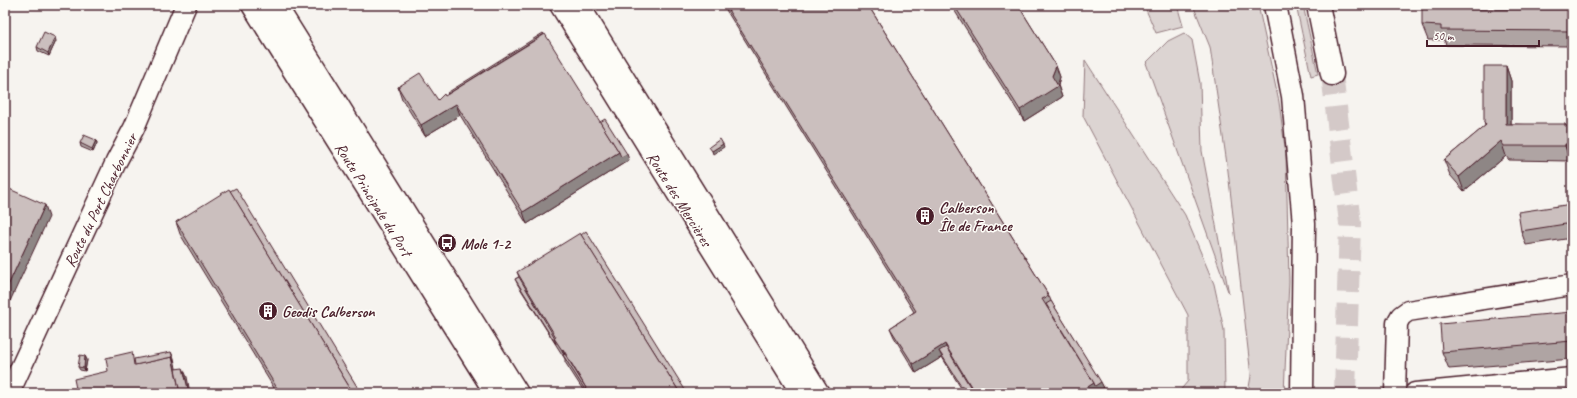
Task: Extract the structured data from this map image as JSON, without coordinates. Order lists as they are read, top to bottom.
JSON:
{
  "streets": {
    "main road": ["Route Principale du Port"],
    "street": ["Route des Mercières", "Route du Port Charbonnier"]
  },
  "places": {
    "building": ["Calberson Île de France", "Geodis Calberson"],
    "bus stop": ["Mole 1-2"]
  },
  "scale_bar": "50 m"
}
